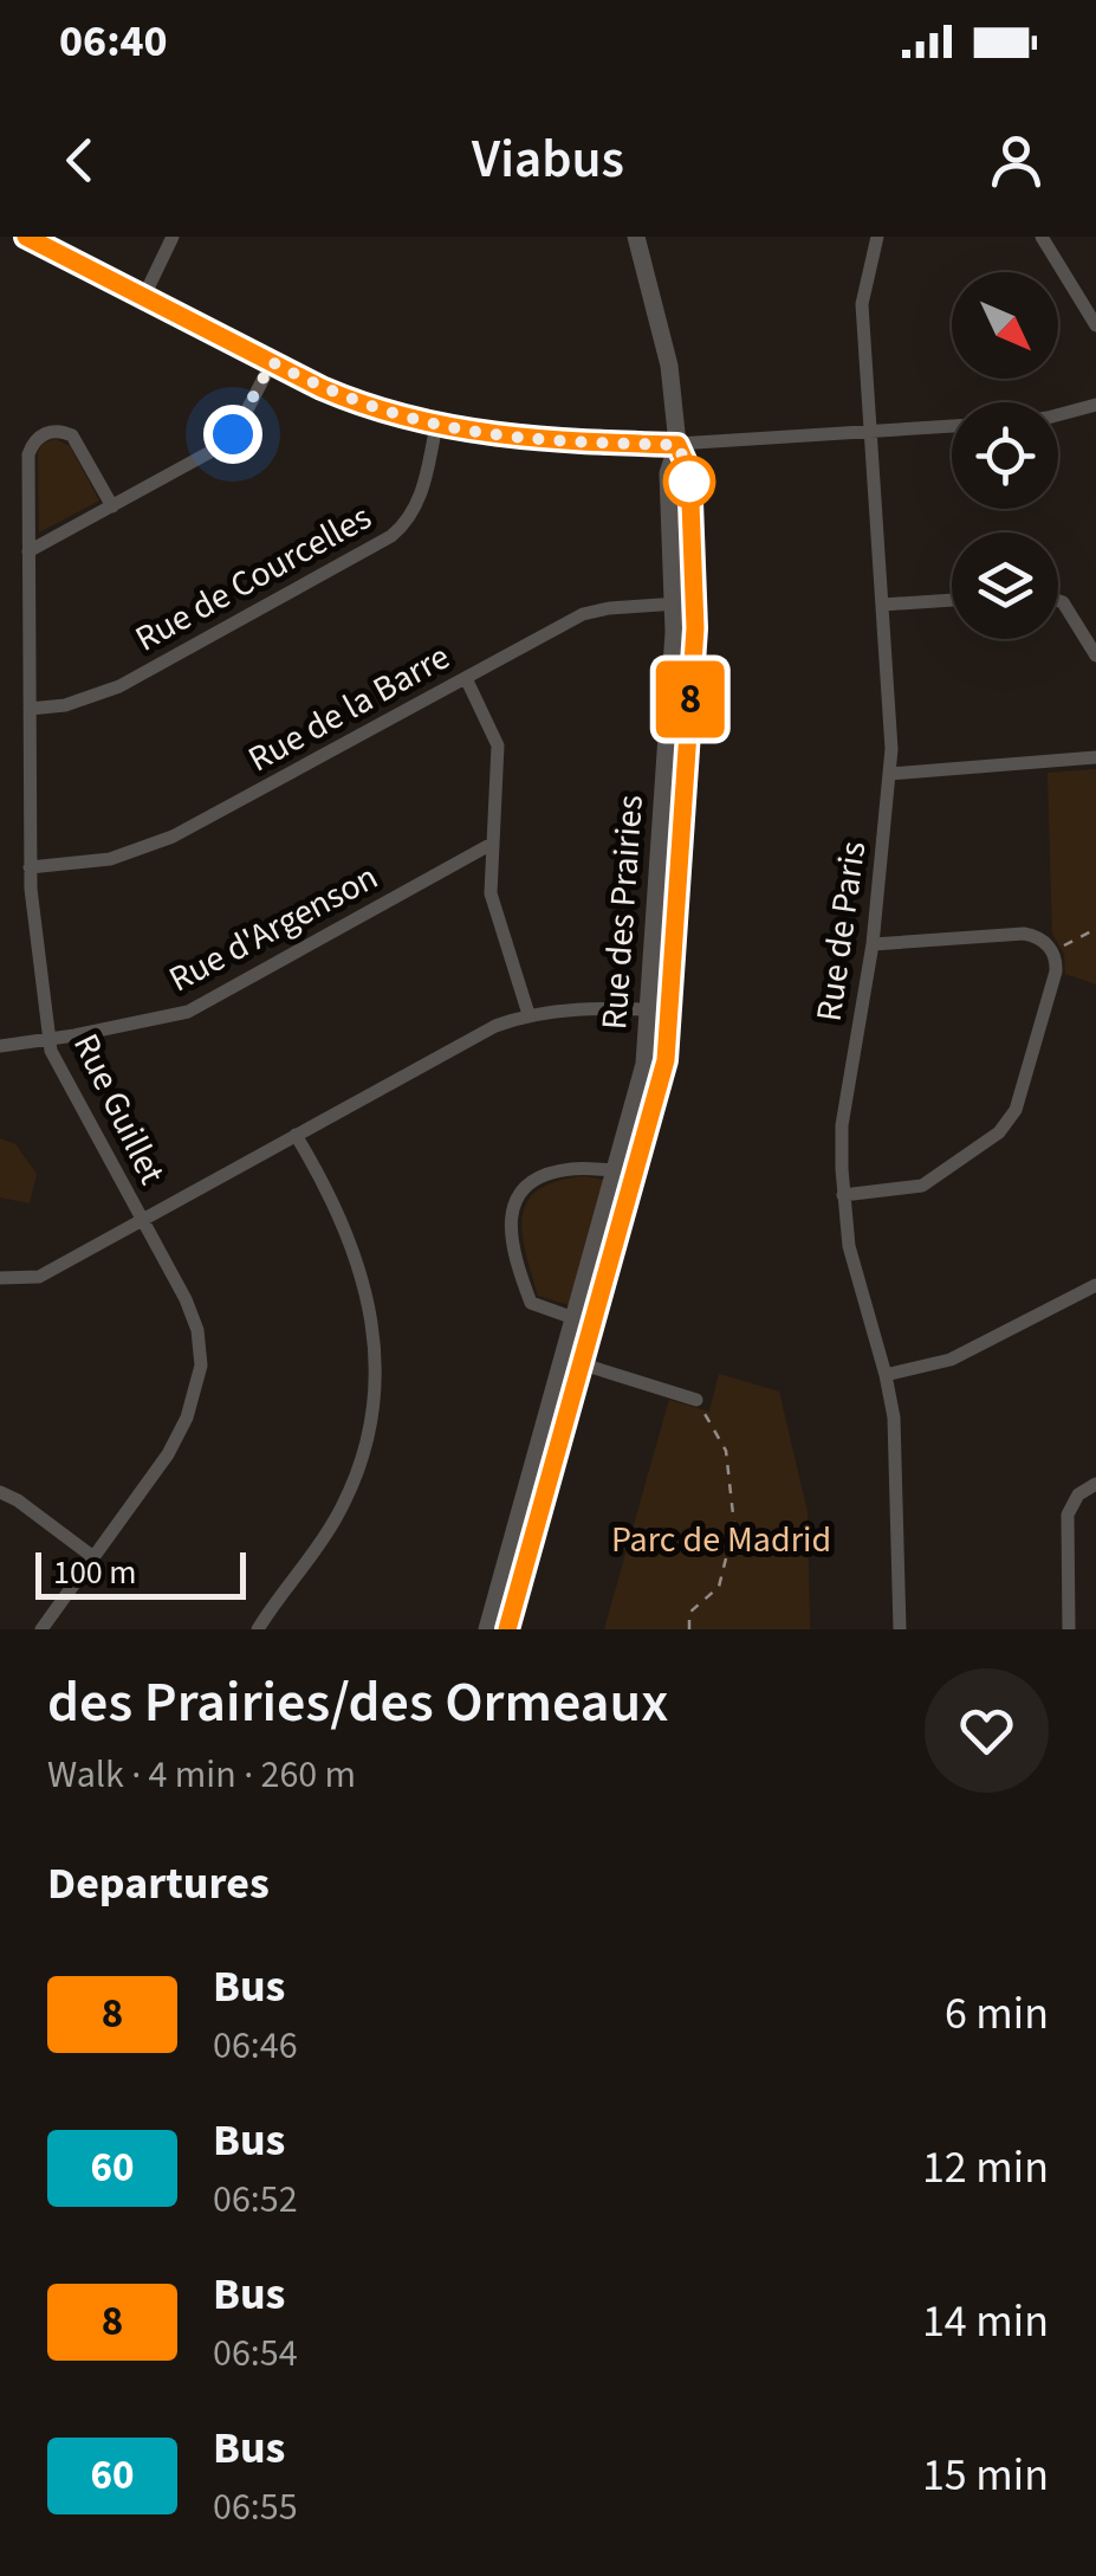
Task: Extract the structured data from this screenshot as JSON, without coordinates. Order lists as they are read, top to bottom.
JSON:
{
  "streets": {
    "street": [
      "Rue de Courcelles",
      "Rue de la Barre",
      "Rue des Prairies",
      "Rue d'Argenson",
      "Rue de Paris",
      "Rue Guillet"
    ]
  },
  "crossings": [
    ["Rue de Courcelles", "Rue Guillet"],
    ["Rue de la Barre", "Rue des Prairies"],
    ["Rue de la Barre", "Rue Guillet"],
    ["Rue d'Argenson", "Rue Guillet"]
  ],
  "parks": ["Parc de Madrid"],
  "lines": ["bus line 8"],
  "scale_bar": "100 m",
  "north": "bottom right",
  "page": {
    "status": "06:40",
    "header": "Viabus",
    "on_map": "8",
    "scale": "100 m",
    "heading": [
      ["des Prairies/des Ormeaux", "Walk · 4 min · 260 m"],
      "Departures"
    ],
    "list": [
      {
        "mark": "8",
        "name": "Bus",
        "note": "06:46",
        "value": "6 min"
      },
      {
        "mark": "60",
        "name": "Bus",
        "note": "06:52",
        "value": "12 min"
      },
      {
        "mark": "8",
        "name": "Bus",
        "note": "06:54",
        "value": "14 min"
      },
      {
        "mark": "60",
        "name": "Bus",
        "note": "06:55",
        "value": "15 min"
      }
    ]
  }
}
